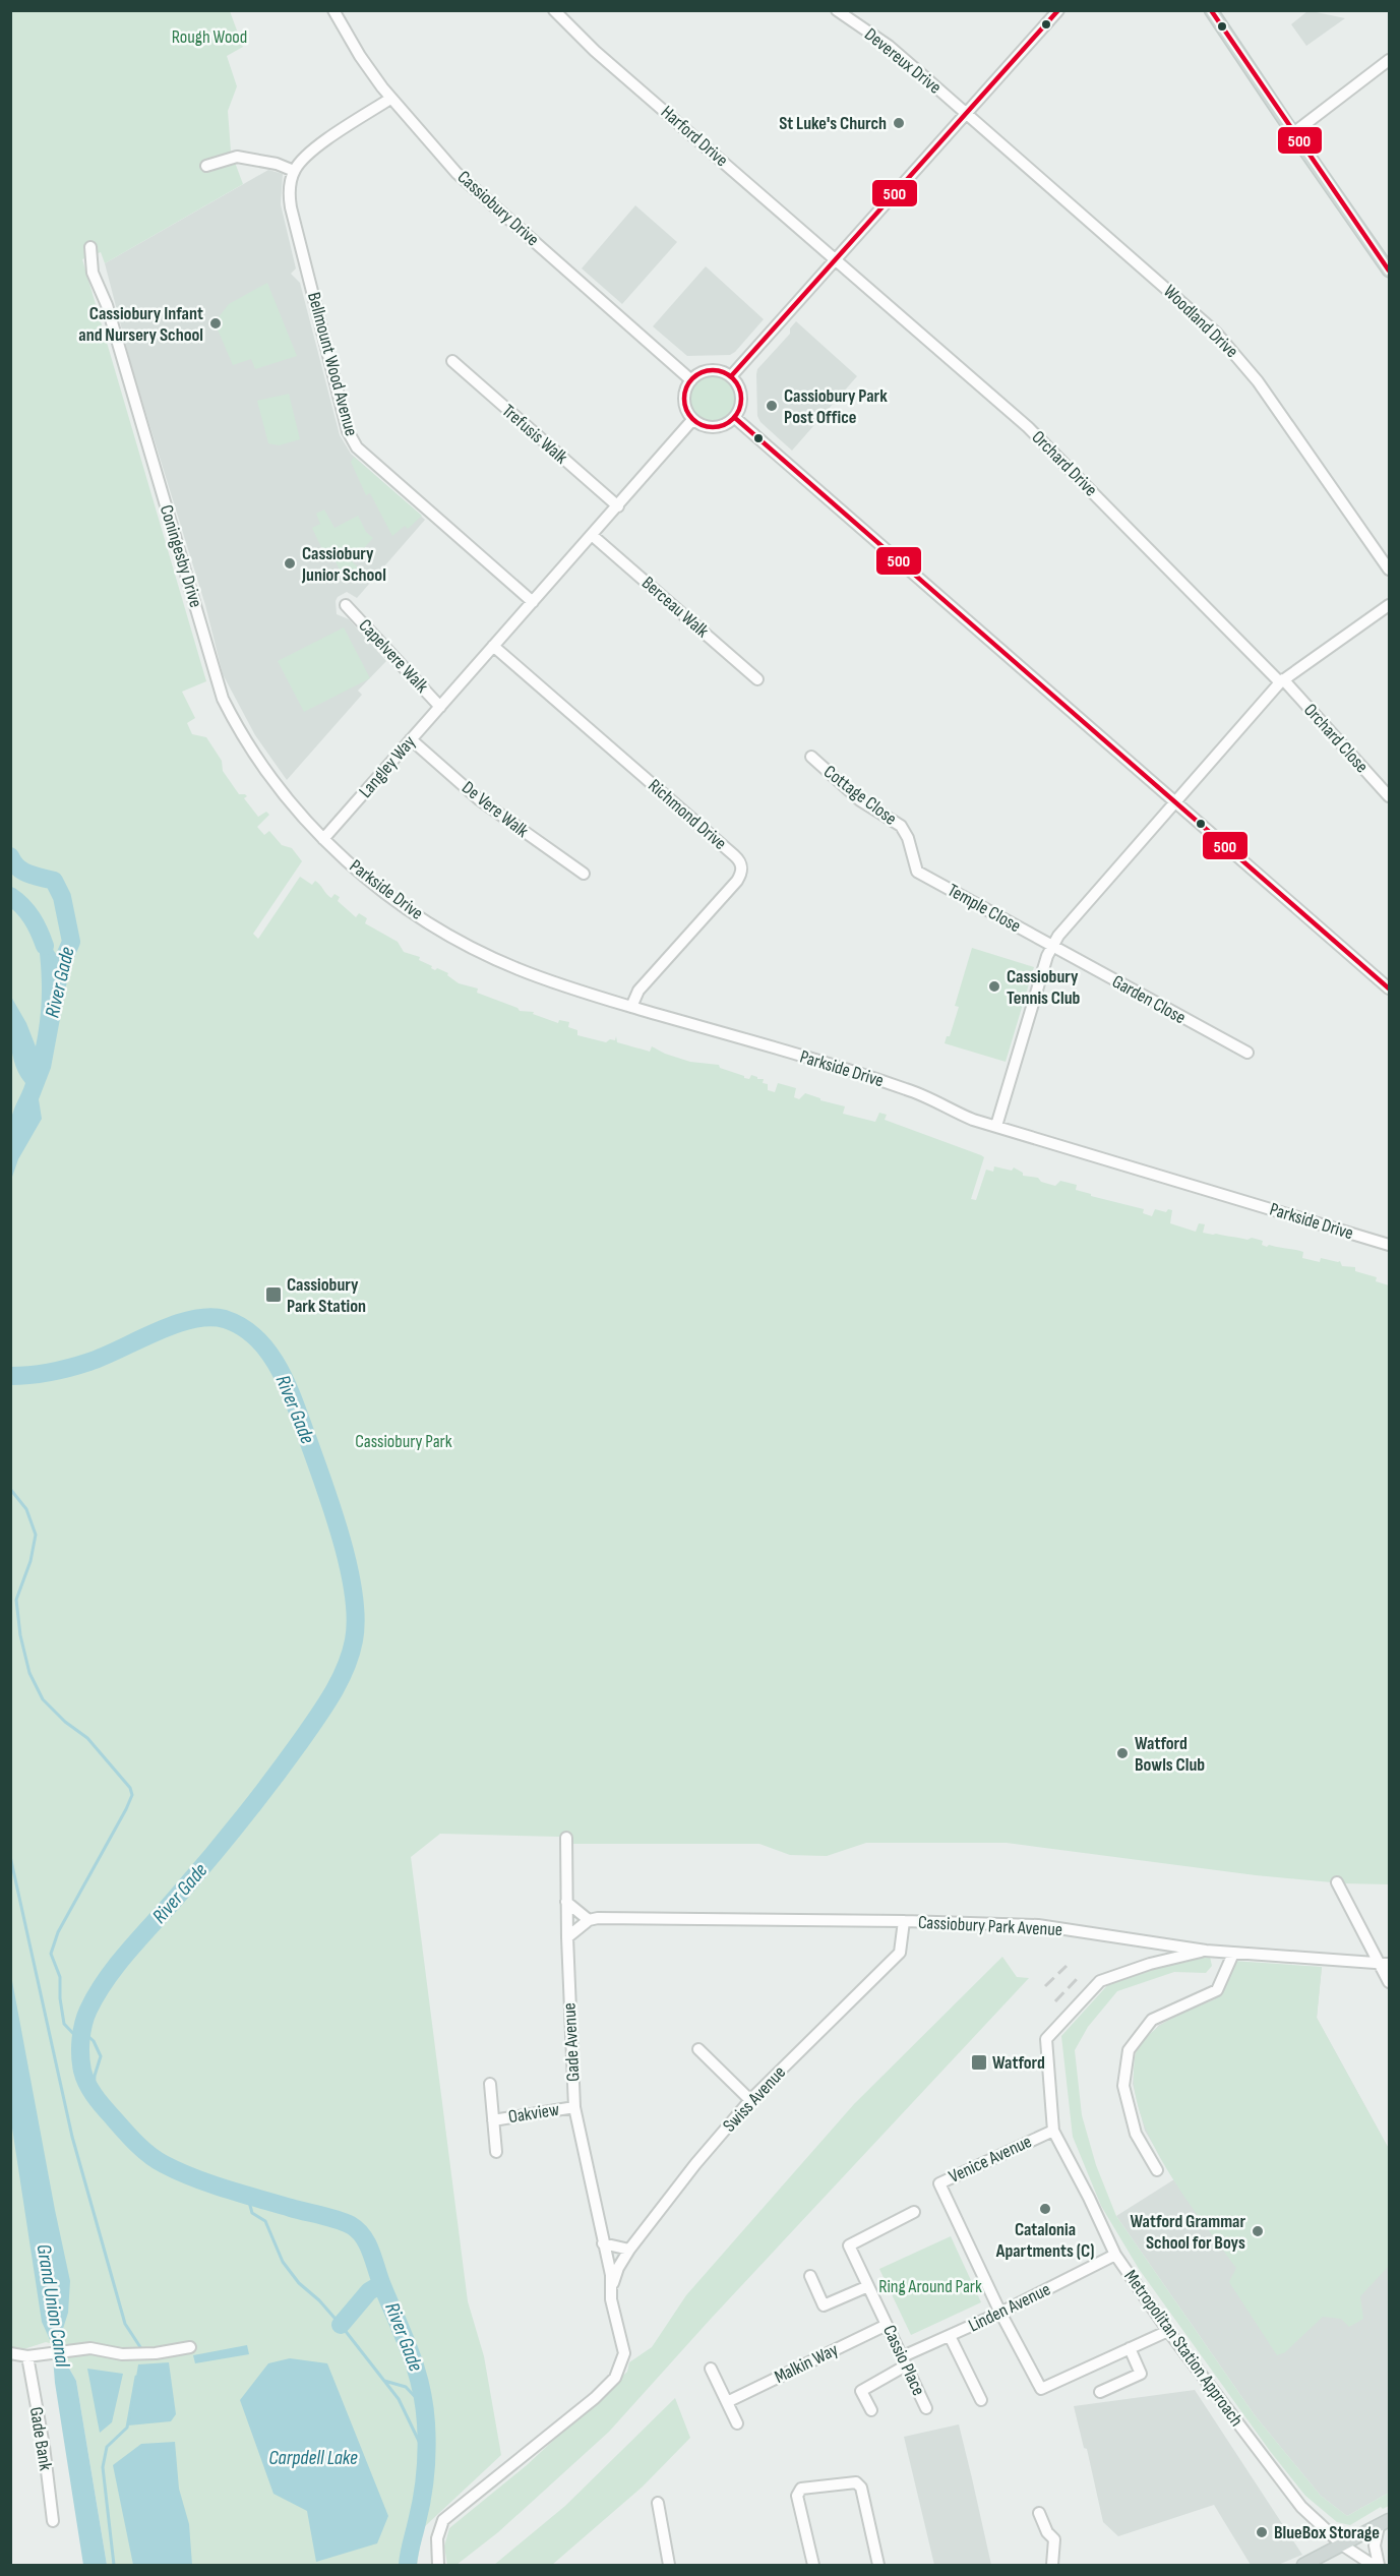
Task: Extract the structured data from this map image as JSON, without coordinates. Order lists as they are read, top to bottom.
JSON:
{
  "streets": {
    "street": [
      "Devereux Drive",
      "Harford Drive",
      "Cassiobury Drive",
      "Woodland Drive",
      "Bellmount Wood Avenue",
      "Trefusis Walk",
      "Orchard Drive",
      "Coningesby Drive",
      "Berceau Walk",
      "Capelvere Walk",
      "Orchard Close",
      "Langley Way",
      "Cottage Close",
      "De Vere Walk",
      "Richmond Drive",
      "Parkside Drive",
      "Temple Close",
      "Garden Close",
      "Cassiobury Park Avenue",
      "Gade Avenue",
      "Swiss Avenue",
      "Oakview",
      "Venice Avenue",
      "Linden Avenue",
      "Metropolitan Station Approach",
      "Cassio Place",
      "Malkin Way",
      "Gade Bank"
    ]
  },
  "crossings": [
    ["Devereux Drive", "Woodland Drive"],
    ["Harford Drive", "Orchard Drive"],
    ["Cassiobury Drive", "Langley Way"],
    ["Bellmount Wood Avenue", "Langley Way"],
    ["Trefusis Walk", "Langley Way"],
    ["Orchard Drive", "Orchard Close"],
    ["Coningesby Drive", "Langley Way"],
    ["Coningesby Drive", "Parkside Drive"],
    ["Berceau Walk", "Langley Way"],
    ["Capelvere Walk", "Langley Way"],
    ["Langley Way", "De Vere Walk"],
    ["Langley Way", "Richmond Drive"],
    ["Langley Way", "Parkside Drive"],
    ["Cottage Close", "Temple Close"],
    ["Richmond Drive", "Parkside Drive"],
    ["Temple Close", "Garden Close"],
    ["Cassiobury Park Avenue", "Swiss Avenue"],
    ["Cassiobury Park Avenue", "Metropolitan Station Approach"],
    ["Gade Avenue", "Swiss Avenue"],
    ["Gade Avenue", "Oakview"],
    ["Venice Avenue", "Linden Avenue"],
    ["Venice Avenue", "Metropolitan Station Approach"],
    ["Linden Avenue", "Metropolitan Station Approach"],
    ["Linden Avenue", "Cassio Place"],
    ["Cassio Place", "Malkin Way"]
  ],
  "water": ["River Gade", "Grand Union Canal", "Carpdell Lake"],
  "parks": ["Rough Wood", "Cassiobury Park", "Ring Around Park"],
  "places": {
    "other": [
      "St Luke's Church",
      "Cassiobury Infant and Nursery School",
      "Cassiobury Park Post Office",
      "Cassiobury Junior School",
      "Cassiobury Tennis Club",
      "Watford Bowls Club",
      "Catalonia Apartments (C)",
      "Watford Grammar School for Boys",
      "BlueBox Storage"
    ],
    "transit": ["Cassiobury Park Station", "Watford"]
  },
  "lines": ["transit line 500"]
}
